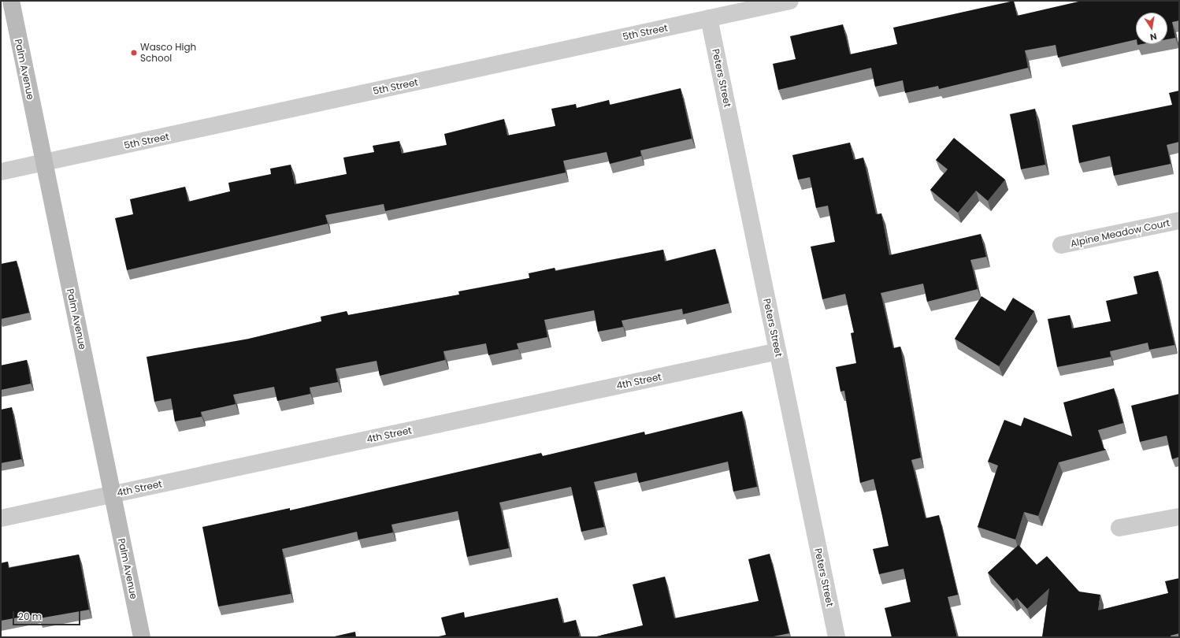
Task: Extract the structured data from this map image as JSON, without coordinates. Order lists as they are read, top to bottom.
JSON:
{
  "streets": {
    "main road": ["Palm Avenue"],
    "street": [
      "5th Street",
      "Peters Street",
      "Alpine Meadow Court",
      "4th Street"
    ]
  },
  "crossings": [
    ["5th Street", "Palm Avenue"],
    ["5th Street", "Peters Street"],
    ["Palm Avenue", "4th Street"],
    ["Peters Street", "4th Street"]
  ],
  "places": ["Wasco High School"],
  "scale_bar": "20 m",
  "north": "bottom"
}
